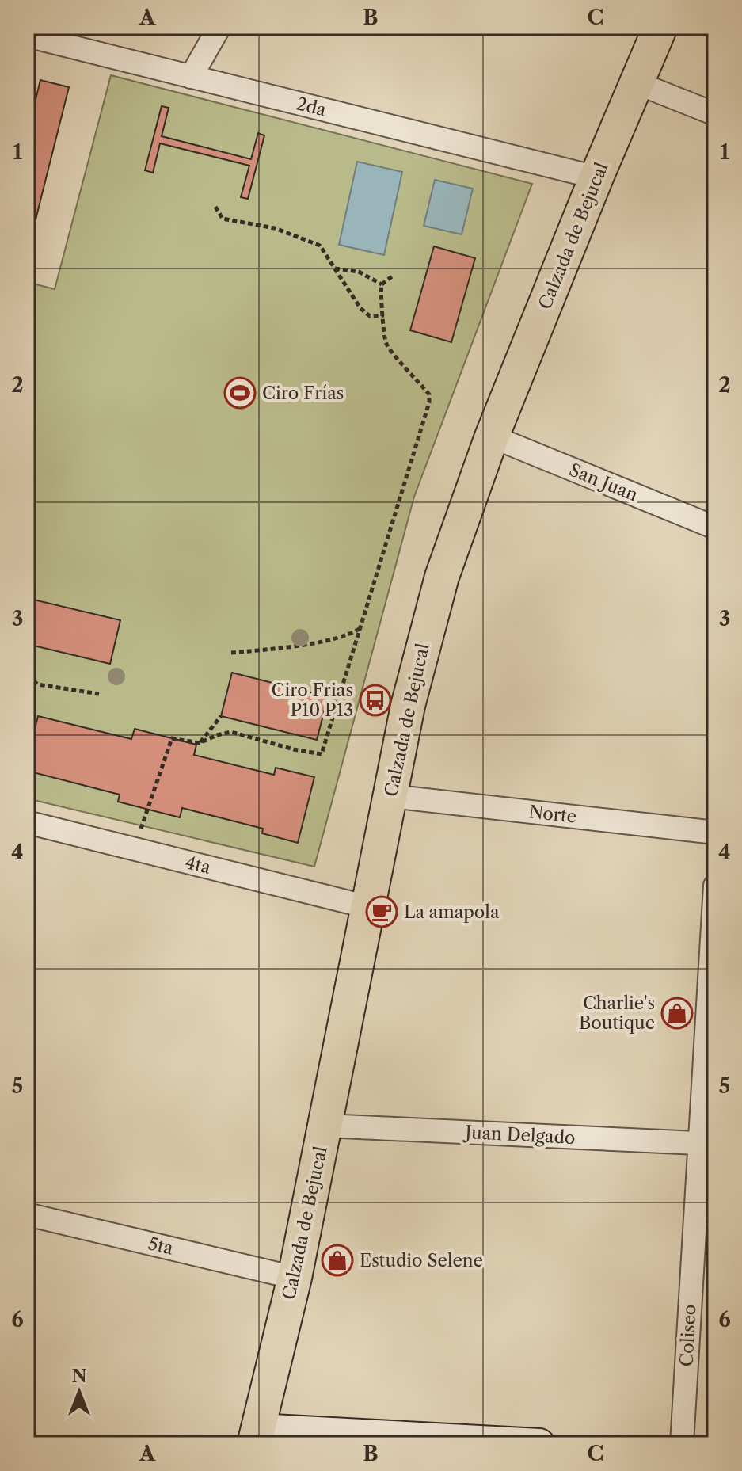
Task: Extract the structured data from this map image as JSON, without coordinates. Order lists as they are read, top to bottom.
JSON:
{
  "streets": {
    "main road": ["Calzada de Bejucal"],
    "street": [
      "2da",
      "San Juan",
      "Norte",
      "4ta",
      "Juan Delgado",
      "5ta",
      "Coliseo"
    ]
  },
  "crossings": [
    ["2da", "Calzada de Bejucal"],
    ["Calzada de Bejucal", "San Juan"],
    ["Calzada de Bejucal", "Norte"],
    ["Calzada de Bejucal", "4ta"],
    ["Calzada de Bejucal", "Juan Delgado"],
    ["Calzada de Bejucal", "5ta"],
    ["Juan Delgado", "Coliseo"]
  ],
  "places": {
    "sports": ["Ciro Frías"],
    "bus stop": ["Ciro Frias P10 P13"],
    "cafe": ["La amapola"],
    "shop": ["Charlie's Boutique", "Estudio Selene"]
  },
  "north": "top",
  "grid": {
    "columns": ["A", "B", "C"],
    "rows": [
      "1",
      "2",
      "3",
      "4",
      "5",
      "6"
    ]
  }
}
